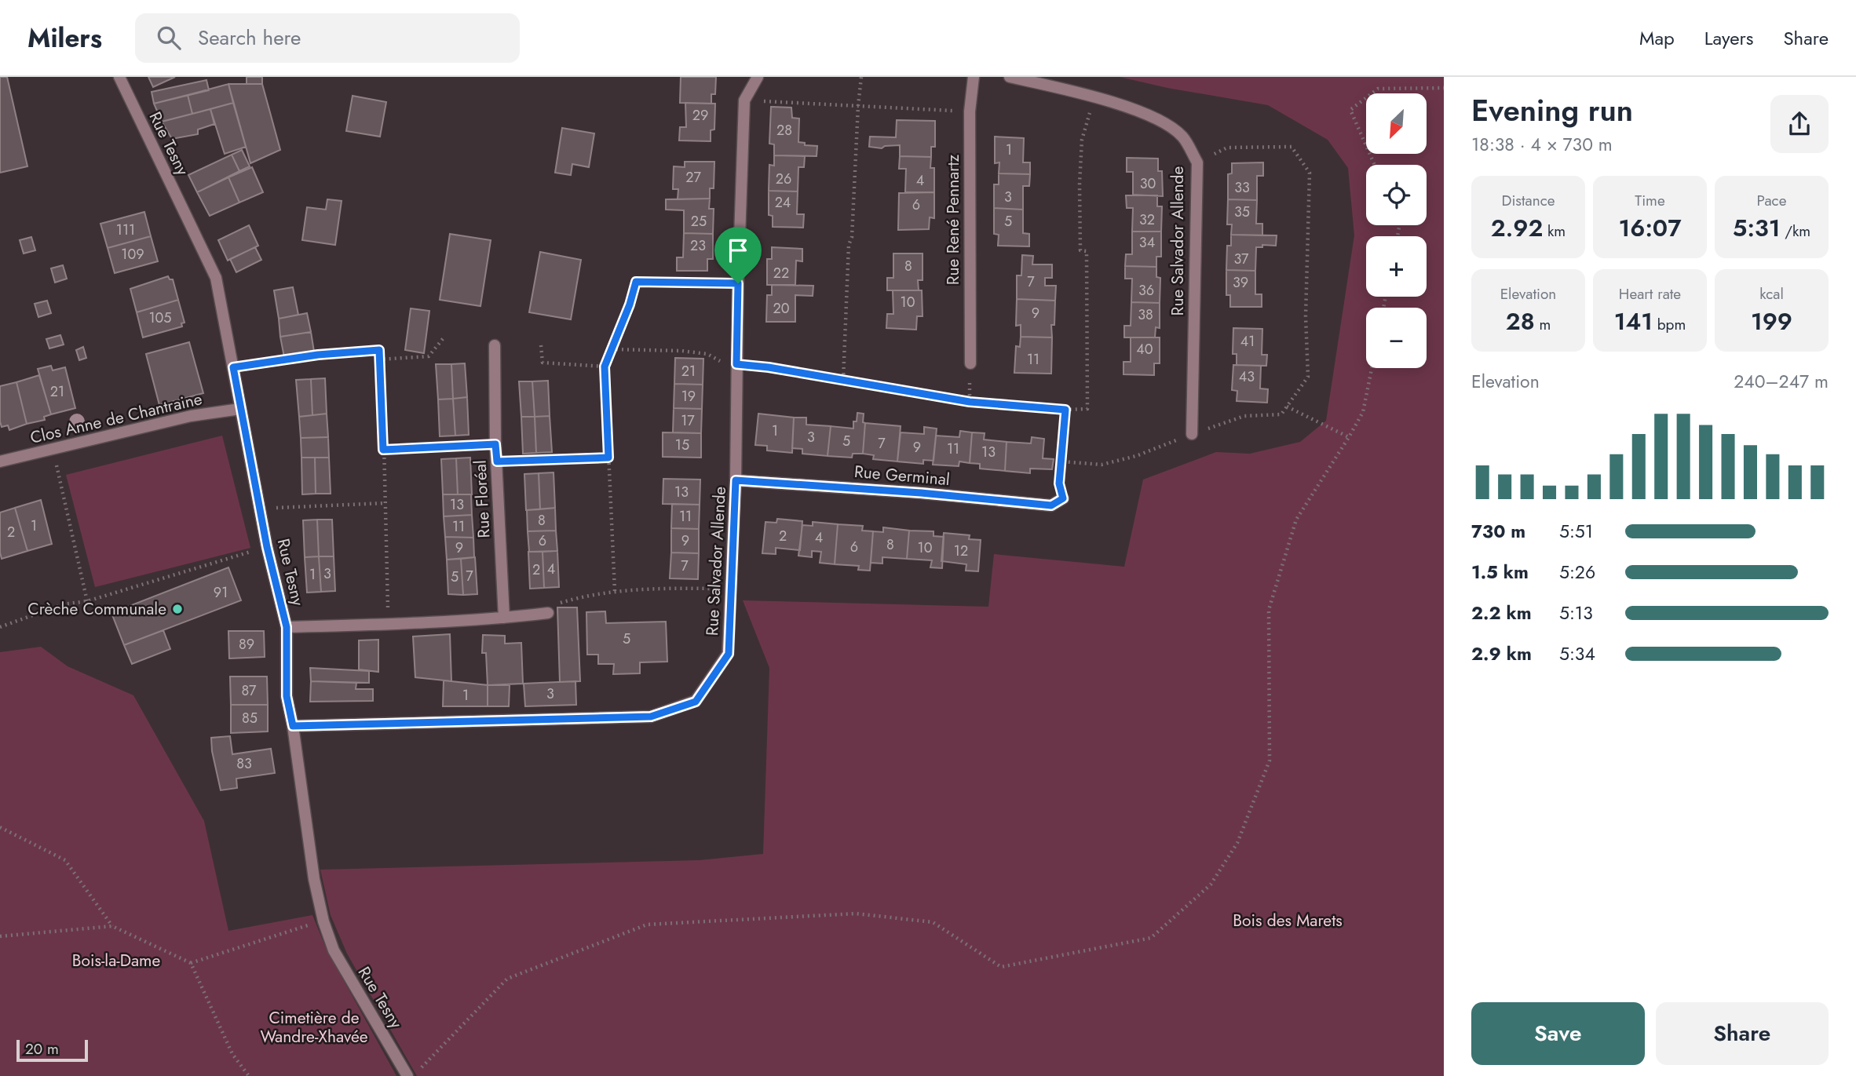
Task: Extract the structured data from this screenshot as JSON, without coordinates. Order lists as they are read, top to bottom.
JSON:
{
  "streets": {
    "street": [
      "Rue Tesny",
      "Rue René Pennartz",
      "Rue Salvador Allende",
      "Clos Anne de Chantraine",
      "Rue Germinal",
      "Rue Floréal"
    ]
  },
  "crossings": [
    ["Rue Tesny", "Rue Salvador Allende"],
    ["Rue Tesny", "Clos Anne de Chantraine"],
    ["Rue Salvador Allende", "Rue Germinal"]
  ],
  "parks": ["Bois des Marets", "Bois-la-Dame", "Cimetière de Wandre-Xhavée"],
  "places": ["Crèche Communale"],
  "house_numbers": [
    "29",
    "28",
    "1",
    "27",
    "26",
    "4",
    "30",
    "33",
    "3",
    "24",
    "6",
    "35",
    "32",
    "25",
    "5",
    "111",
    "34",
    "23",
    "109",
    "37",
    "8",
    "22",
    "7",
    "39",
    "36",
    "10",
    "20",
    "9",
    "38",
    "105",
    "41",
    "40",
    "11",
    "21",
    "43",
    "21",
    "19",
    "17",
    "1",
    "3",
    "5",
    "7",
    "15",
    "9",
    "11",
    "13",
    "13",
    "13",
    "11",
    "8",
    "1",
    "11",
    "2",
    "2",
    "4",
    "6",
    "9",
    "8",
    "6",
    "9",
    "10",
    "12",
    "7",
    "4",
    "2",
    "3",
    "1",
    "7",
    "5",
    "91",
    "5",
    "89",
    "87",
    "3",
    "1",
    "85",
    "83"
  ],
  "scale_bar": "20 m",
  "north": "bottom left",
  "page": {
    "header": "Milers",
    "search": "Search here",
    "nav": ["Map", "Layers", "Share"],
    "heading": ["Evening run", "18:38 · 4 × 730 m"],
    "map_buttons": ["+", "−"],
    "stats": [
      ["Distance", "2.92 km"],
      ["Time", "16:07"],
      ["Pace", "5:31 /km"],
      ["Elevation", "28 m"],
      ["Heart rate", "141 bpm"],
      ["kcal", "199"]
    ],
    "chart": ["Elevation", "240–247 m"],
    "list": [
      {
        "name": "730 m",
        "note": "5:51"
      },
      {
        "name": "1.5 km",
        "note": "5:26"
      },
      {
        "name": "2.2 km",
        "note": "5:13"
      },
      {
        "name": "2.9 km",
        "note": "5:34"
      }
    ],
    "buttons": ["Save", "Share"],
    "scale": "20 m"
  }
}
